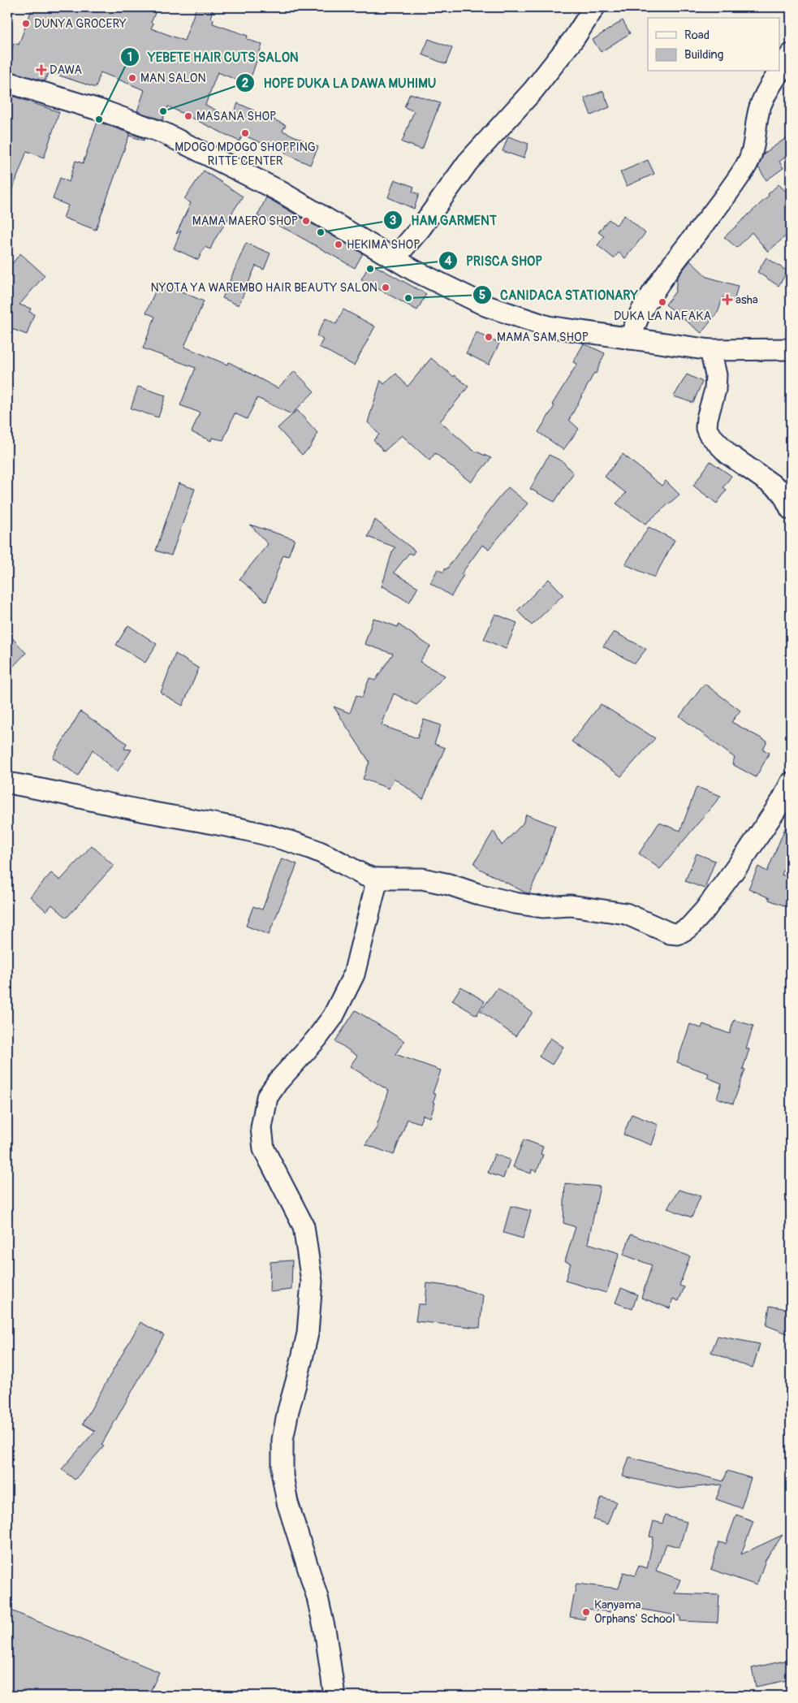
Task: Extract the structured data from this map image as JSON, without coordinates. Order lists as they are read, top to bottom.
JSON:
{
  "places": {
    "other": [
      "DUNYA GROCERY",
      "MAN SALON",
      "HOPE DUKA LA DAWA MUHIMU",
      "MASANA SHOP",
      "YEBETE HAIR CUTS SALON",
      "MDOGO MDOGO SHOPPING RITTE CENTER",
      "MAMA MAERO SHOP",
      "HAM GARMENT",
      "HEKIMA SHOP",
      "PRISCA SHOP",
      "NYOTA YA WAREMBO HAIR BEAUTY SALON",
      "CANIDACA STATIONARY",
      "DUKA LA NAFAKA",
      "MAMA SAM SHOP",
      "Kanyama Orphans' School"
    ],
    "health": ["DAWA", "asha"]
  },
  "legend": ["Road", "Building"]
}
